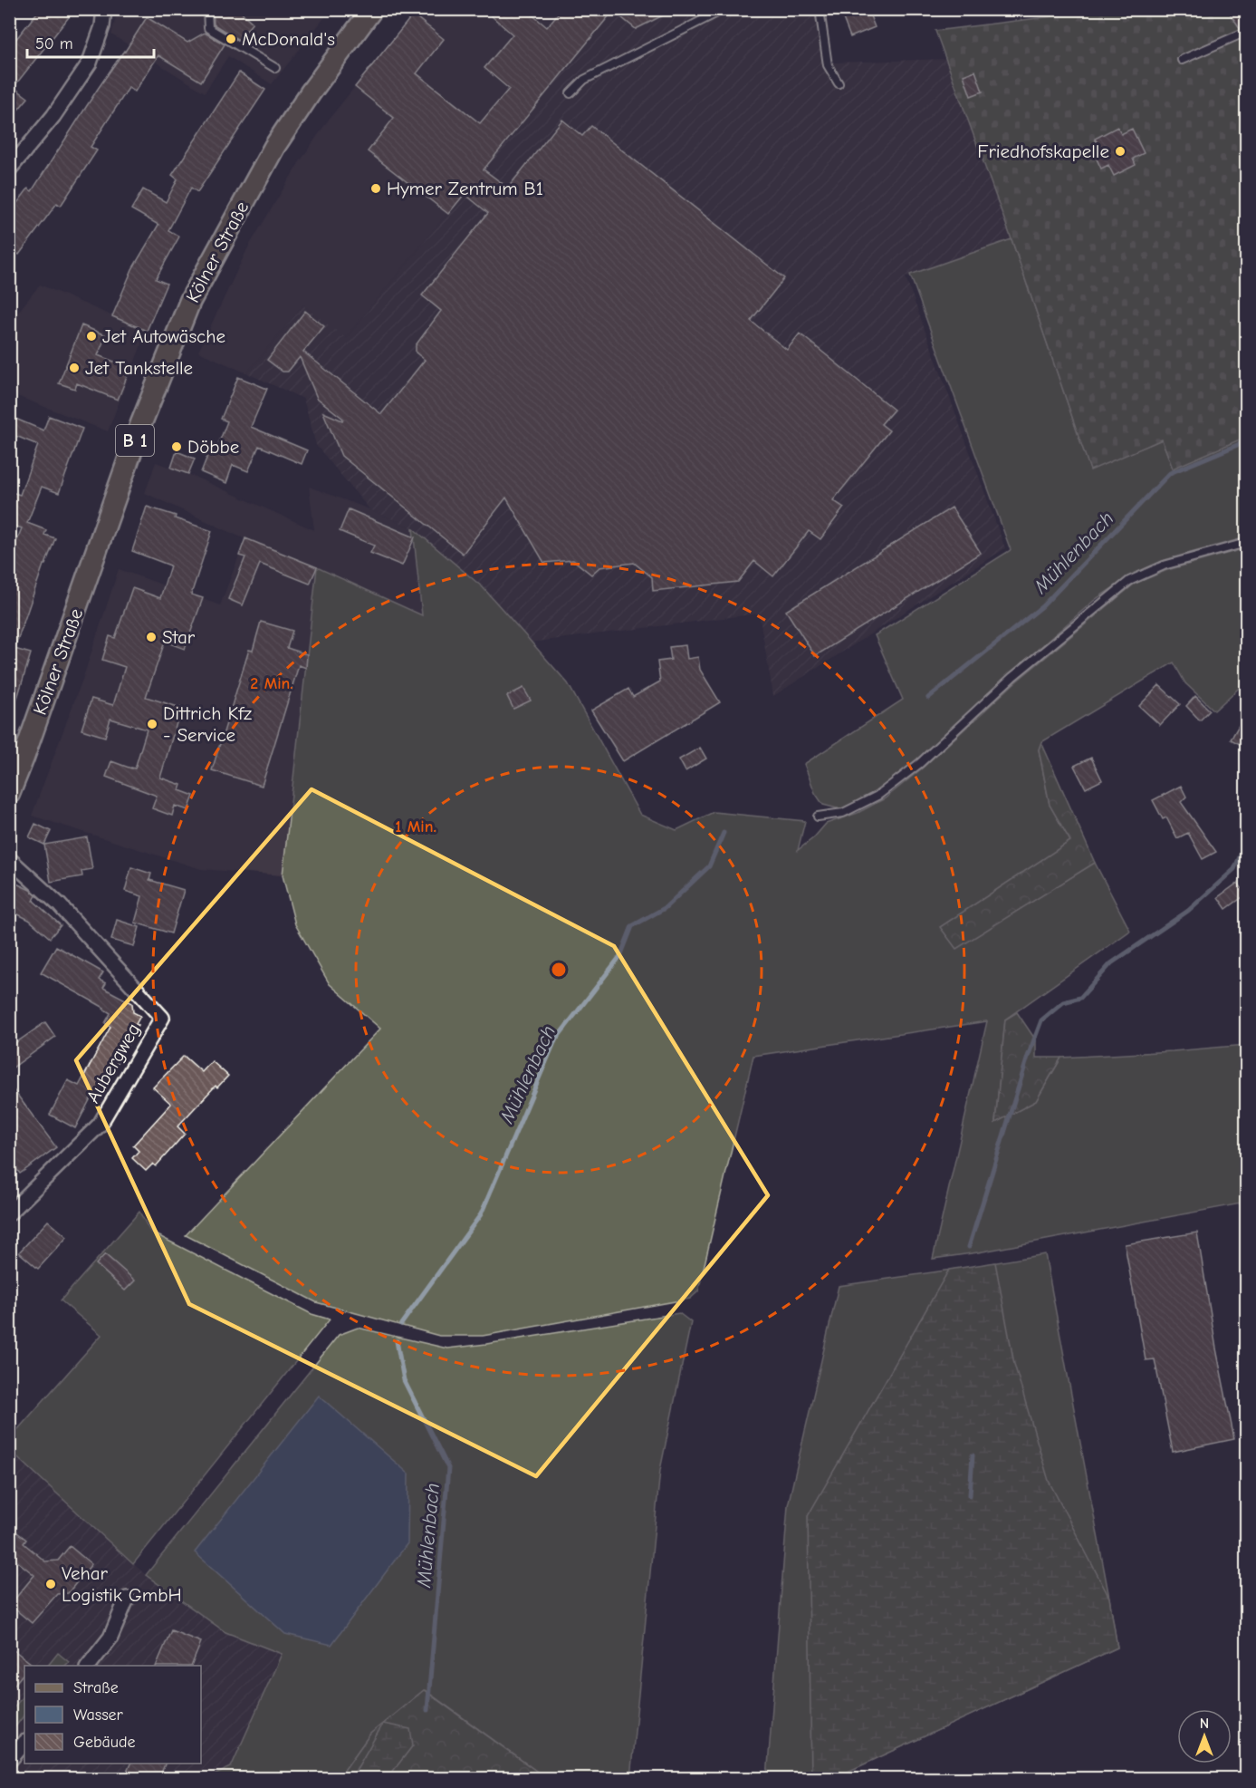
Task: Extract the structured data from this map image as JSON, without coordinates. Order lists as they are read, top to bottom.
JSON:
{
  "streets": {
    "main road": ["Kölner Straße", "B 1"],
    "street": ["Aubergweg"]
  },
  "water": ["Mühlenbach"],
  "places": [
    "McDonald's",
    "Friedhofskapelle",
    "Hymer Zentrum B1",
    "Jet Autowäsche",
    "Jet Tankstelle",
    "Döbbe",
    "Star",
    "Dittrich Kfz - Service",
    "Vehar Logistik GmbH"
  ],
  "legend": ["Straße", "Wasser", "Gebäude"],
  "scale_bar": "50 m",
  "north": "top",
  "rings": ["2 Min.", "1 Min."]
}
